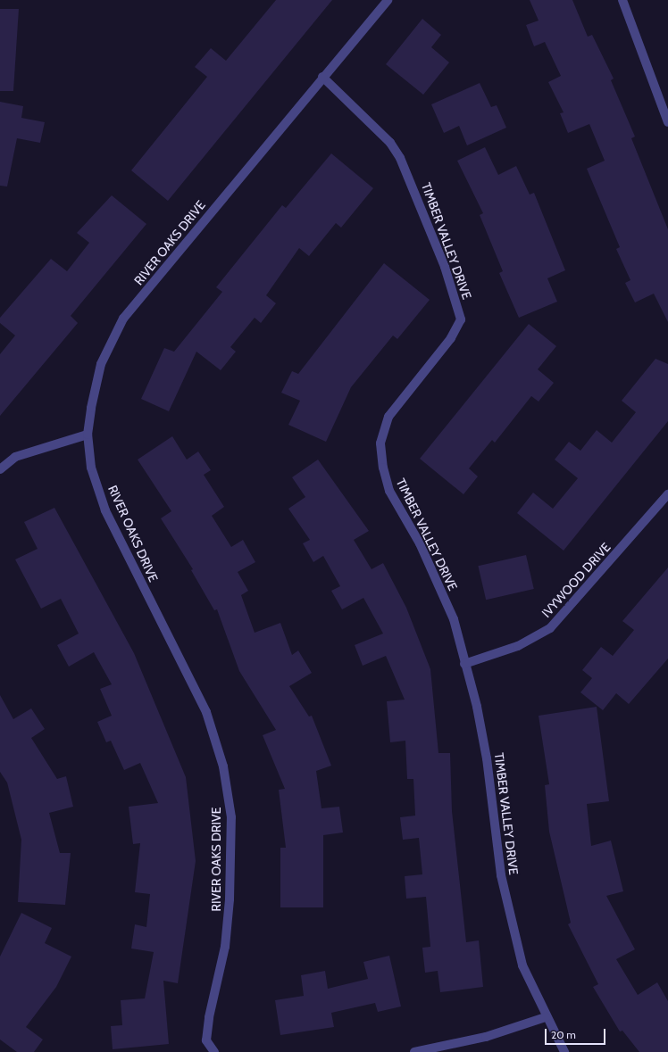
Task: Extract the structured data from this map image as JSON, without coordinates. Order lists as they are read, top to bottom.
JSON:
{
  "streets": {
    "street": ["TIMBER VALLEY DRIVE", "RIVER OAKS DRIVE", "IVYWOOD DRIVE"]
  },
  "crossings": [
    ["TIMBER VALLEY DRIVE", "RIVER OAKS DRIVE"],
    ["TIMBER VALLEY DRIVE", "IVYWOOD DRIVE"]
  ],
  "scale_bar": "20 m"
}
